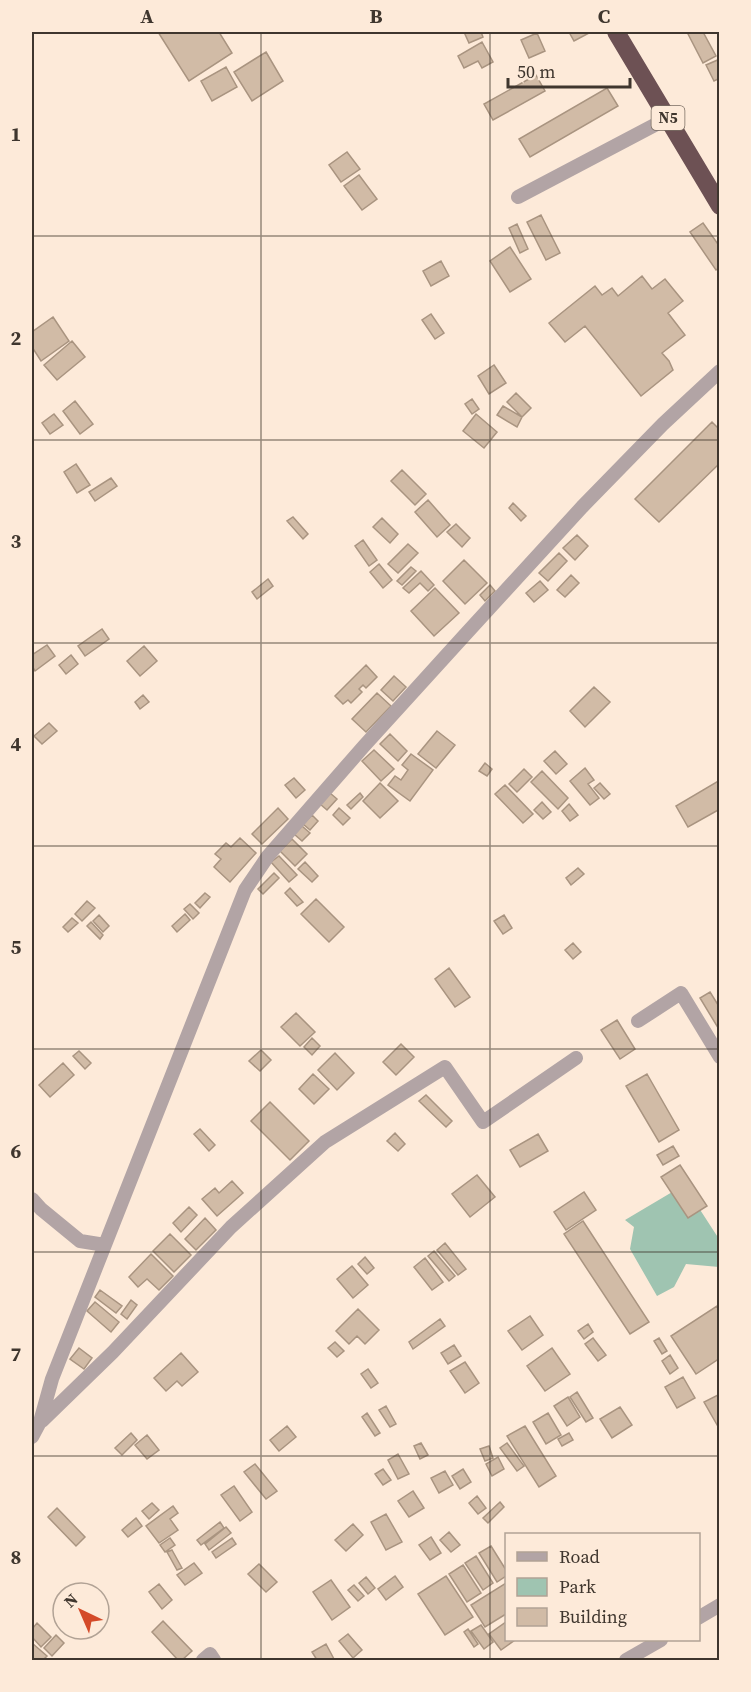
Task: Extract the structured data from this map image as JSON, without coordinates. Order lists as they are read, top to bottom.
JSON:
{
  "streets": {
    "highway": ["N5"]
  },
  "legend": ["Road", "Park", "Building"],
  "scale_bar": "50 m",
  "north": "top left",
  "grid": {
    "columns": ["A", "B", "C"],
    "rows": [
      "1",
      "2",
      "3",
      "4",
      "5",
      "6",
      "7",
      "8"
    ]
  }
}
